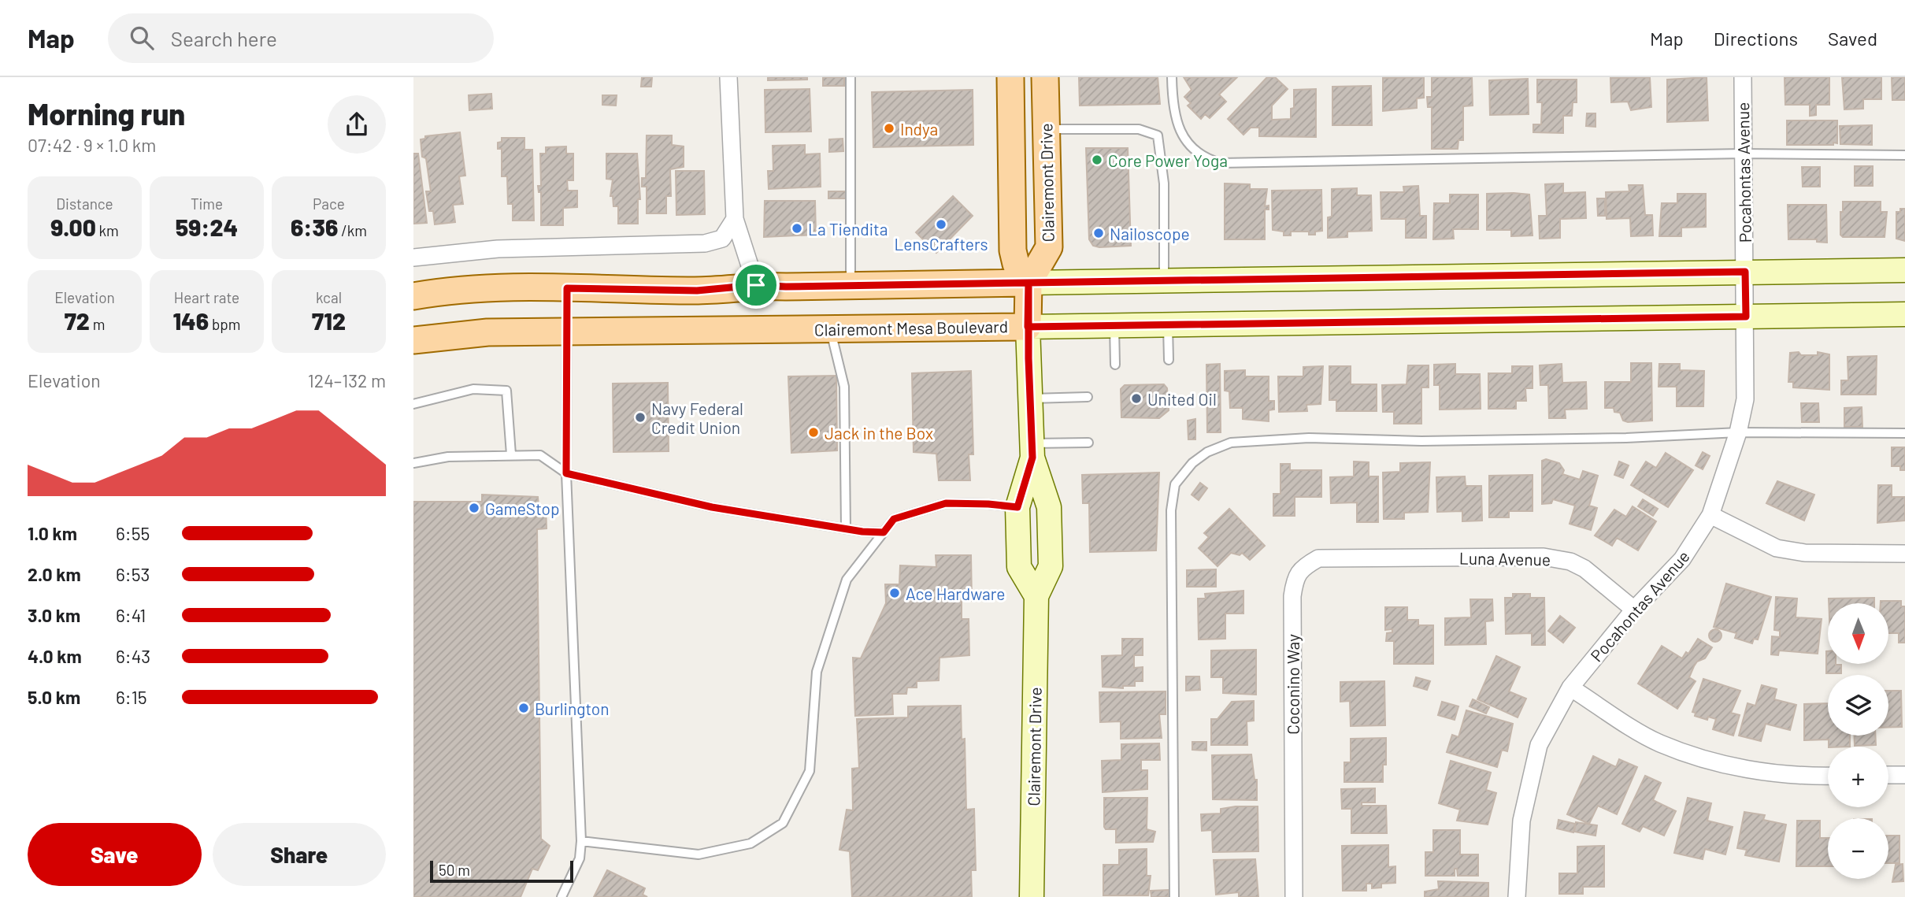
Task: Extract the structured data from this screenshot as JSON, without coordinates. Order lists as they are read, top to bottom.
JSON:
{
  "streets": {
    "main road": ["Clairemont Drive", "Clairemont Mesa Boulevard"],
    "street": ["Pocahontas Avenue", "Luna Avenue", "Coconino Way"]
  },
  "crossings": [
    ["Pocahontas Avenue", "Clairemont Mesa Boulevard"],
    ["Pocahontas Avenue", "Luna Avenue"],
    ["Clairemont Drive", "Clairemont Mesa Boulevard"],
    ["Luna Avenue", "Coconino Way"]
  ],
  "places": [
    "Indya",
    "Core Power Yoga",
    "LensCrafters",
    "La Tiendita",
    "Nailoscope",
    "United Oil",
    "Navy Federal Credit Union",
    "Jack in the Box",
    "GameStop",
    "Ace Hardware",
    "Burlington"
  ],
  "scale_bar": "50 m",
  "north": "bottom",
  "page": {
    "header": "Map",
    "search": "Search here",
    "nav": ["Map", "Directions", "Saved"],
    "heading": ["Morning run", "07:42 · 9 × 1.0 km"],
    "stats": [
      ["Distance", "9.00 km"],
      ["Time", "59:24"],
      ["Pace", "6:36 /km"],
      ["Elevation", "72 m"],
      ["Heart rate", "146 bpm"],
      ["kcal", "712"]
    ],
    "chart": ["Elevation", "124–132 m"],
    "list": [
      {
        "name": "1.0 km",
        "note": "6:55"
      },
      {
        "name": "2.0 km",
        "note": "6:53"
      },
      {
        "name": "3.0 km",
        "note": "6:41"
      },
      {
        "name": "4.0 km",
        "note": "6:43"
      },
      {
        "name": "5.0 km",
        "note": "6:15"
      }
    ],
    "map_buttons": ["+", "−"],
    "buttons": ["Save", "Share"],
    "scale": "50 m"
  }
}
